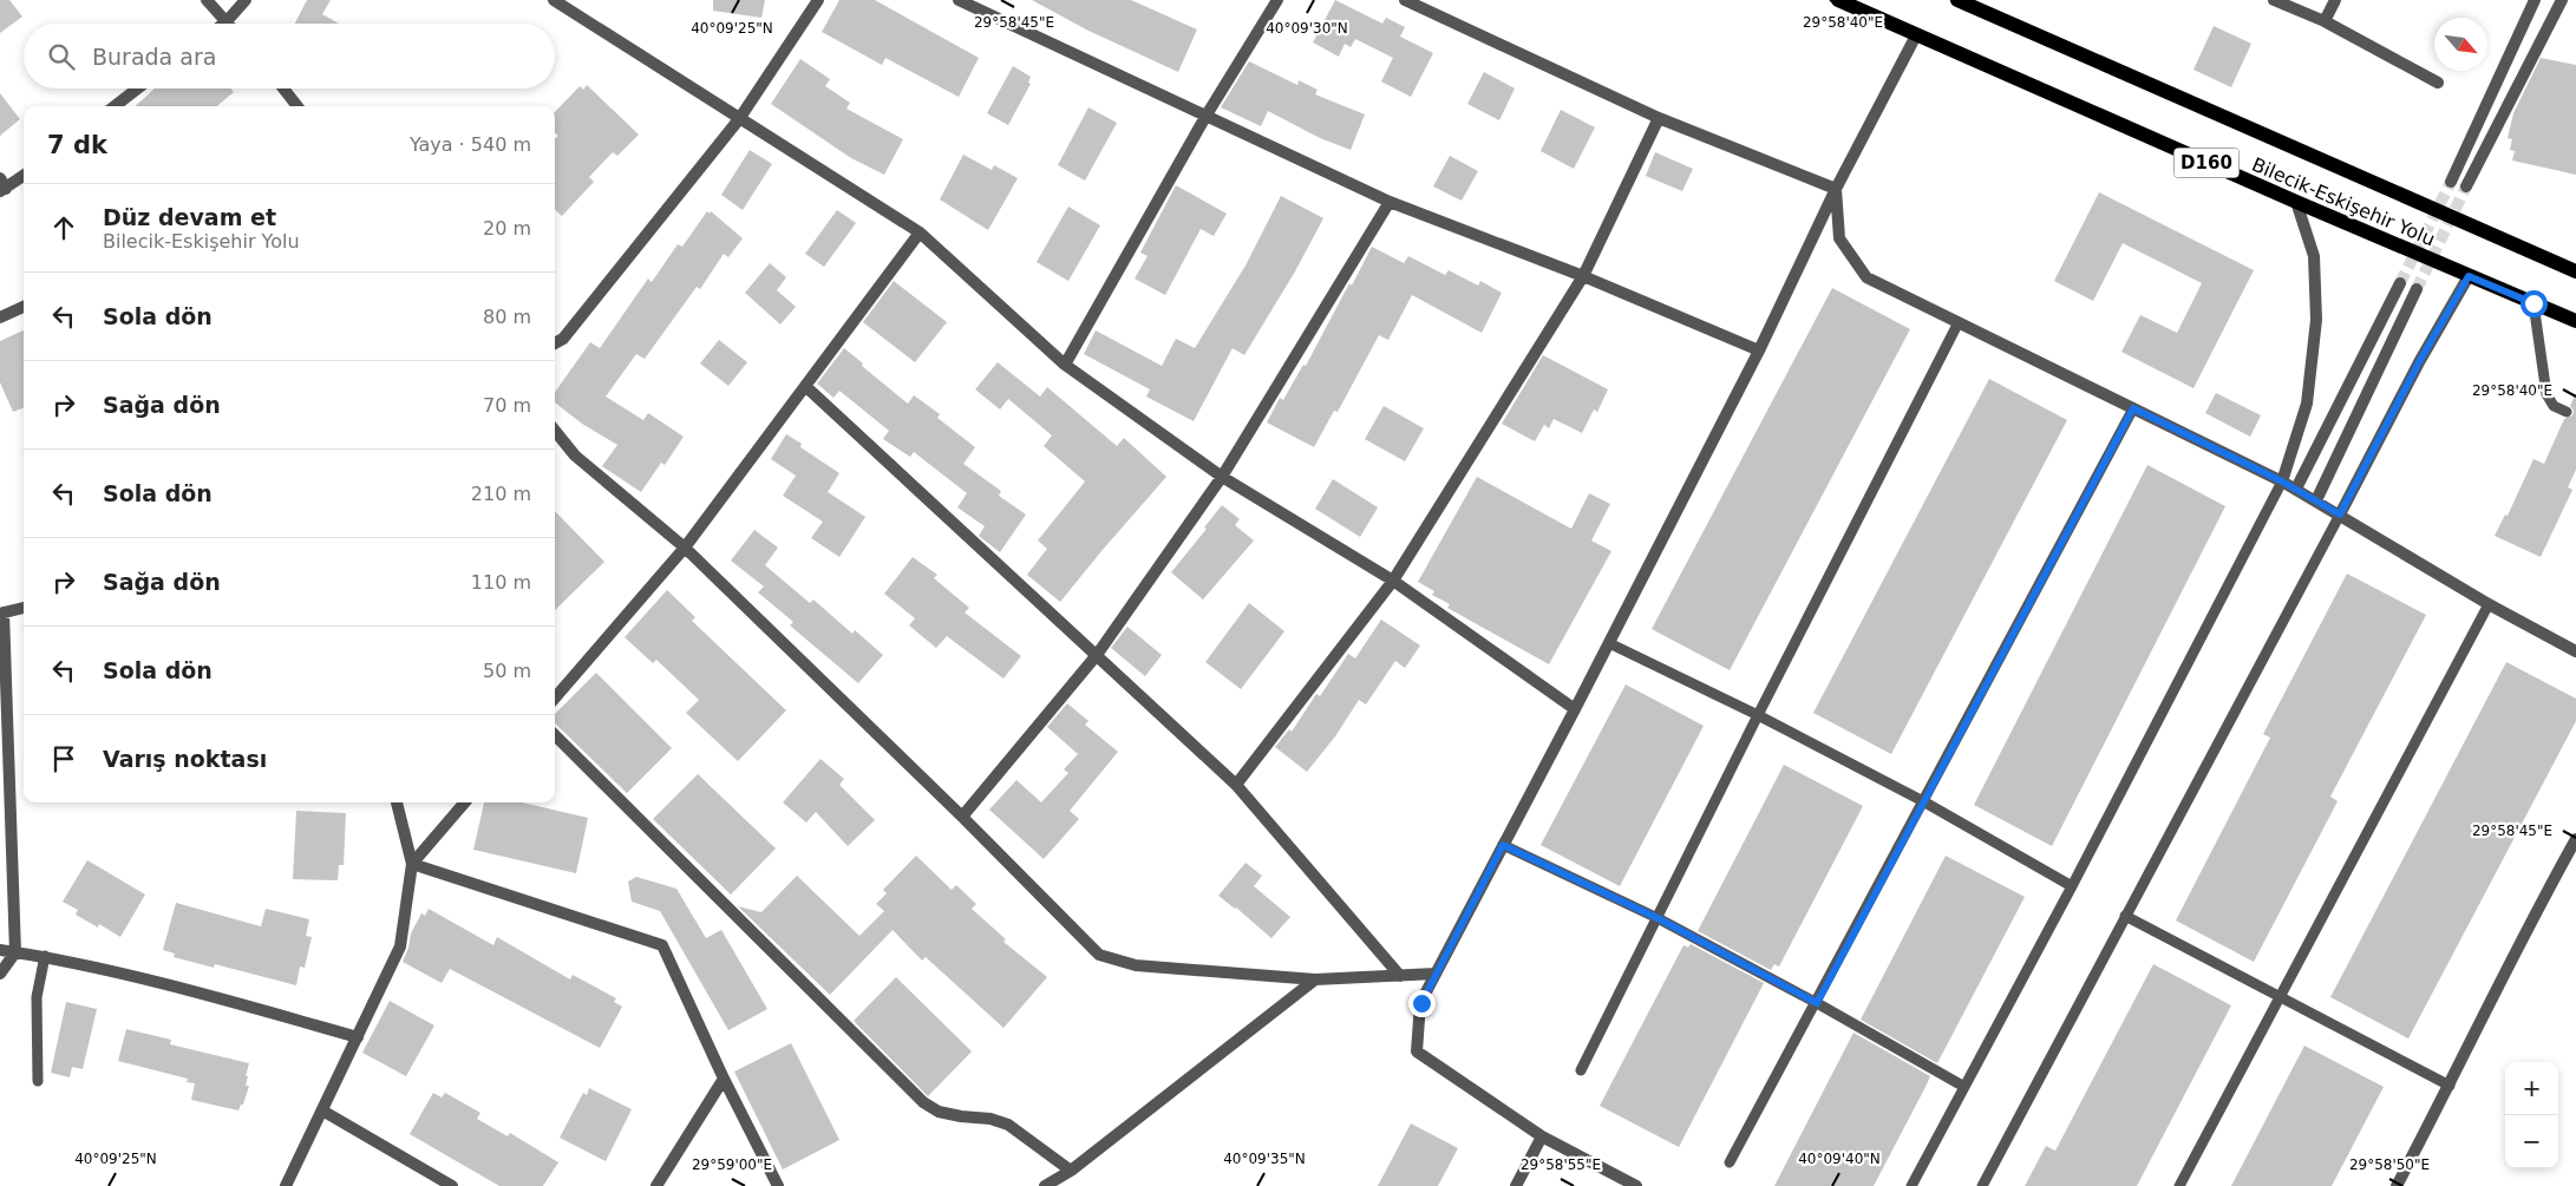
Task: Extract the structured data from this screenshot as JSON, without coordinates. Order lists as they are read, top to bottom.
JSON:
{
  "streets": {
    "main road": ["D160", "Bilecik-Eskişehir Yolu"]
  },
  "north": "bottom right",
  "page": {
    "search": "Burada ara",
    "heading": ["7 dk", "Yaya · 540 m"],
    "list": [
      ["Düz devam et", "Bilecik-Eskişehir Yolu", "20 m"],
      ["Sola dön", "80 m"],
      ["Sağa dön", "70 m"],
      ["Sola dön", "210 m"],
      ["Sağa dön", "110 m"],
      ["Sola dön", "50 m"],
      "Varış noktası"
    ],
    "map_buttons": ["+", "−"]
  },
  "coordinates": [
    "29°58'45\"E",
    "29°58'40\"E",
    "40°09'25\"N",
    "40°09'30\"N",
    "40°09'35\"N",
    "40°09'40\"N",
    "29°59'00\"E",
    "29°58'55\"E",
    "29°58'50\"E"
  ]
}
